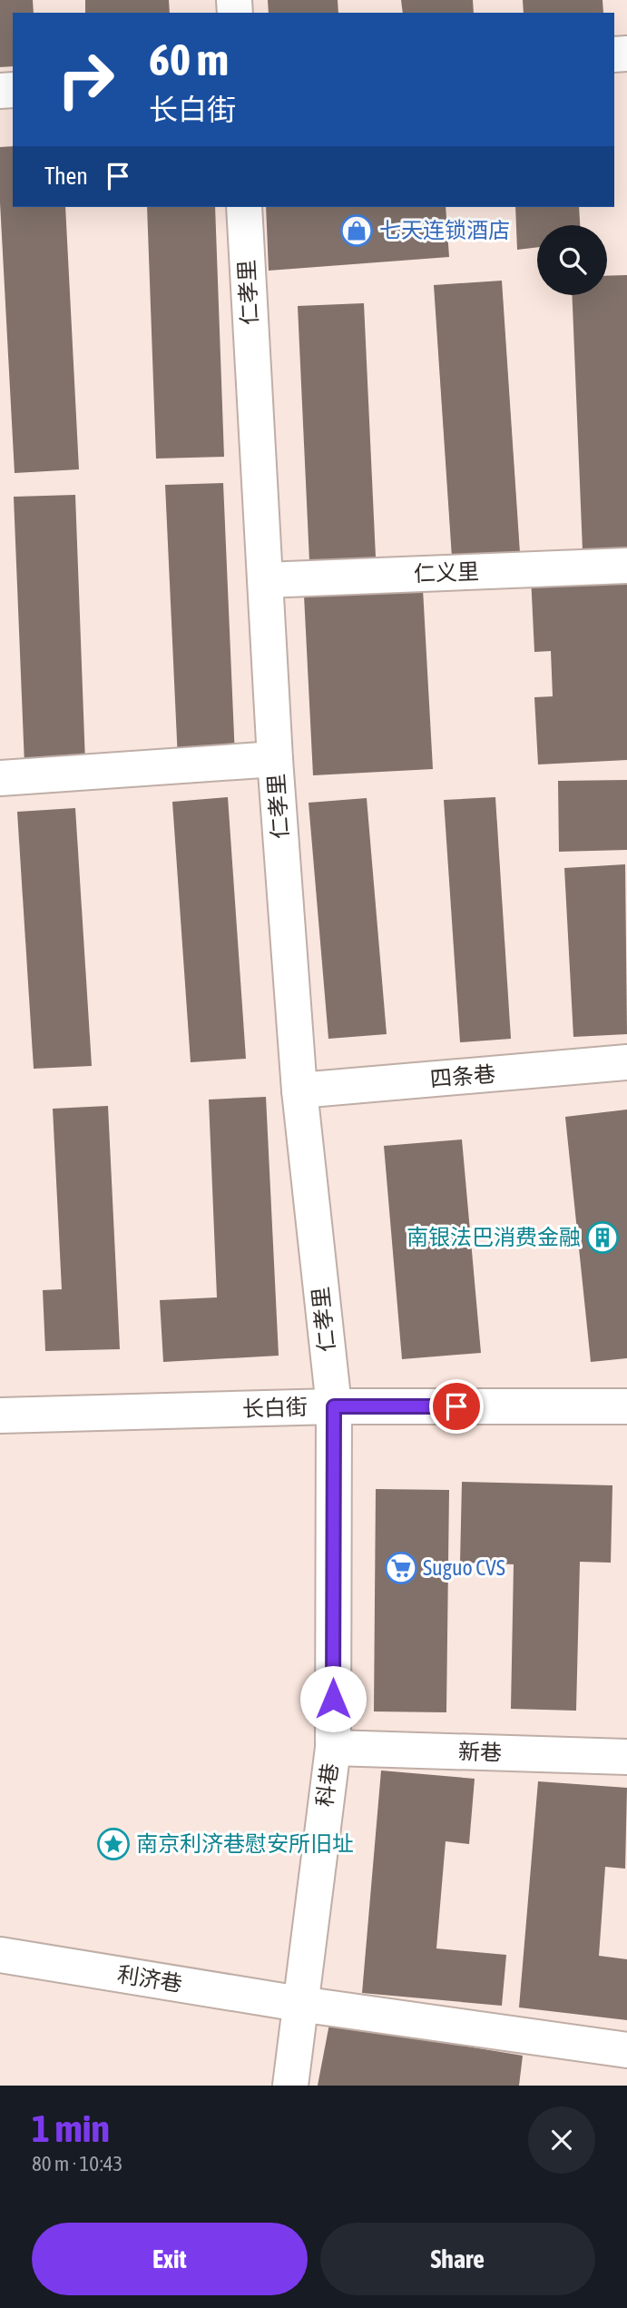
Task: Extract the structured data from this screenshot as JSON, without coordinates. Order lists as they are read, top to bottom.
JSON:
{
  "streets": {
    "street": [
      "仁孝里",
      "仁义里",
      "四条巷",
      "长白街",
      "新巷",
      "科巷",
      "利济巷"
    ]
  },
  "crossings": [
    ["仁孝里", "仁义里"],
    ["仁孝里", "四条巷"],
    ["仁孝里", "长白街"],
    ["仁孝里", "科巷"],
    ["长白街", "科巷"],
    ["新巷", "科巷"],
    ["科巷", "利济巷"]
  ],
  "places": {
    "shop": ["七天连锁酒店"],
    "building": ["南银法巴消费金融"],
    "supermarket": ["Suguo CVS"],
    "place": ["南京利济巷慰安所旧址"]
  },
  "page": {
    "turn": ["60 m", "长白街"],
    "then": "Then",
    "heading": ["1 min", "80 m · 10:43"],
    "buttons": ["Exit", "Share"]
  }
}
